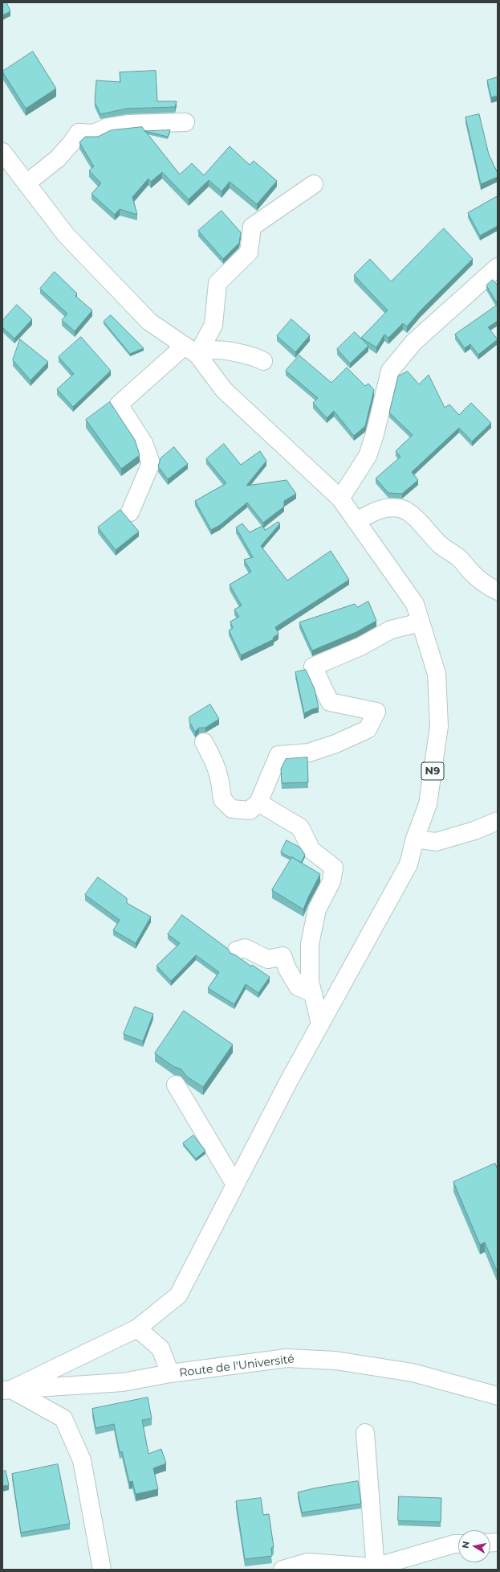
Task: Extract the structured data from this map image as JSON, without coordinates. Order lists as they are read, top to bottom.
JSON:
{
  "streets": {
    "main road": ["N9", "Route de l'Université"]
  },
  "crossings": [
    ["N9", "Route de l'Université"]
  ],
  "north": "left"
}
